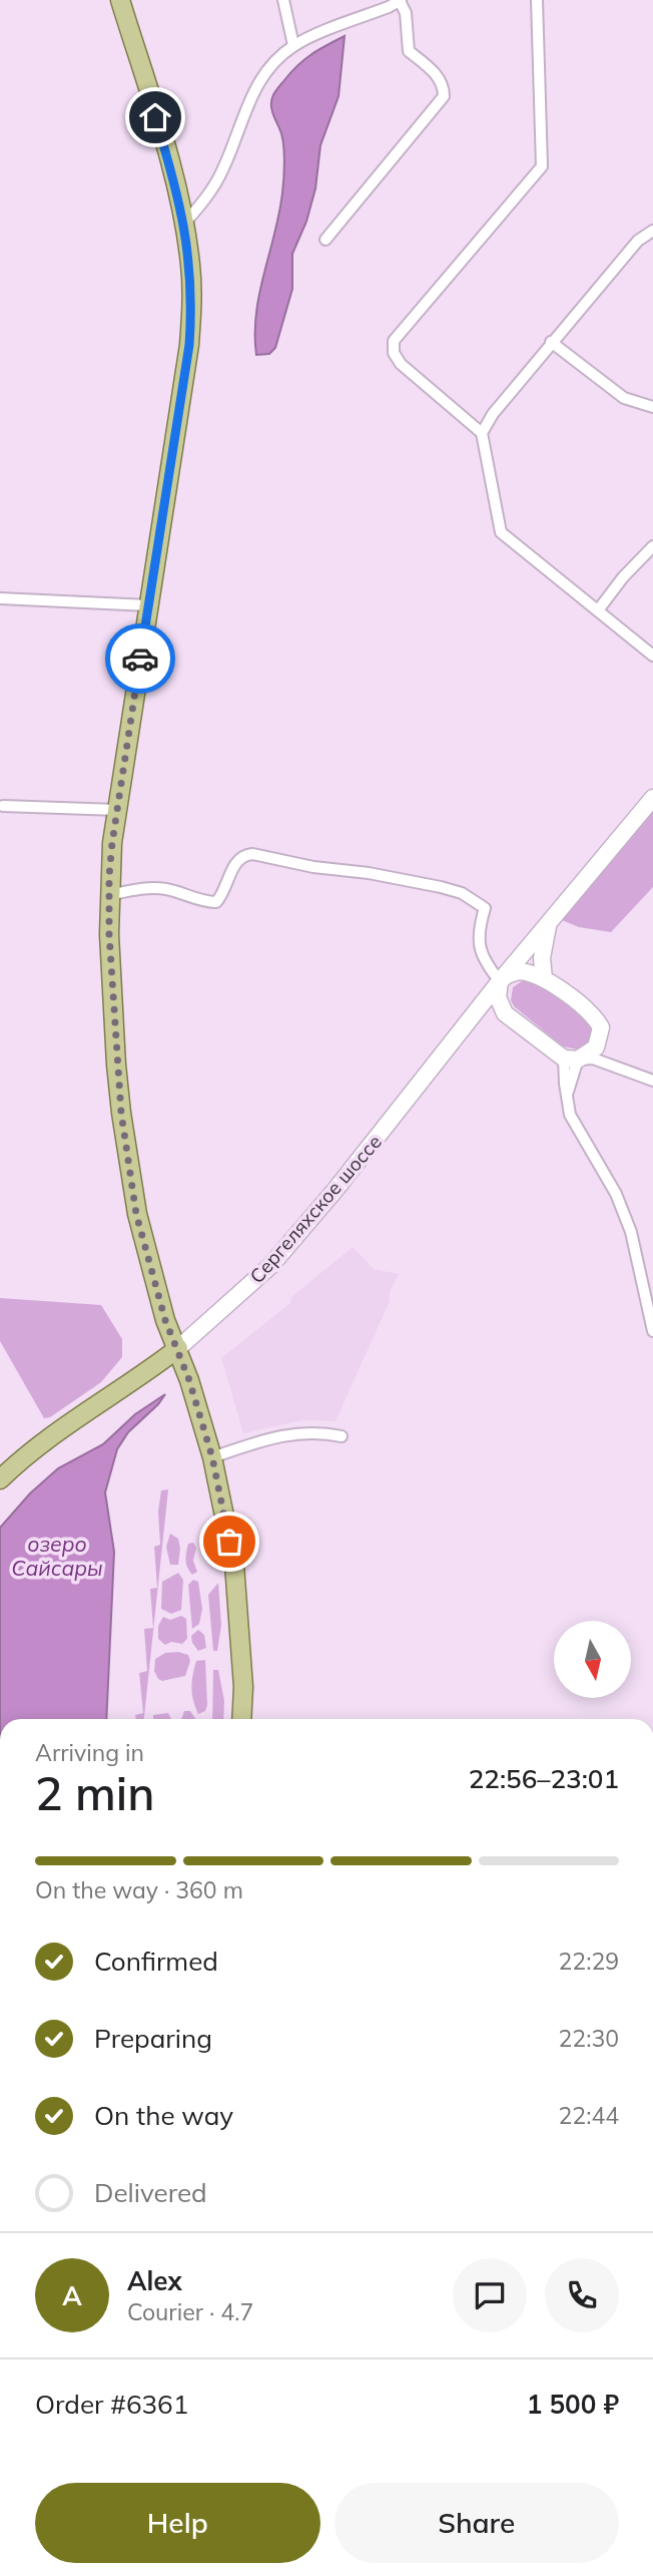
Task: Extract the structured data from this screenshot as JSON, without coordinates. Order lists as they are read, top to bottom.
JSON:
{
  "streets": {
    "main road": ["Сергеляхское шоссе"]
  },
  "water": ["озеро Сайсары"],
  "north": "bottom",
  "page": {
    "heading": ["2 min", "Arriving in", "22:56–23:01"],
    "panel": [
      "Alex",
      "Courier · 4.7",
      "Order #6361",
      "1 500 ₽"
    ],
    "bar": "On the way · 360 m",
    "list": [
      ["Confirmed", "22:29"],
      ["Preparing", "22:30"],
      ["On the way", "22:44"],
      "Delivered"
    ],
    "round": "A",
    "buttons": ["Help", "Share"]
  }
}
